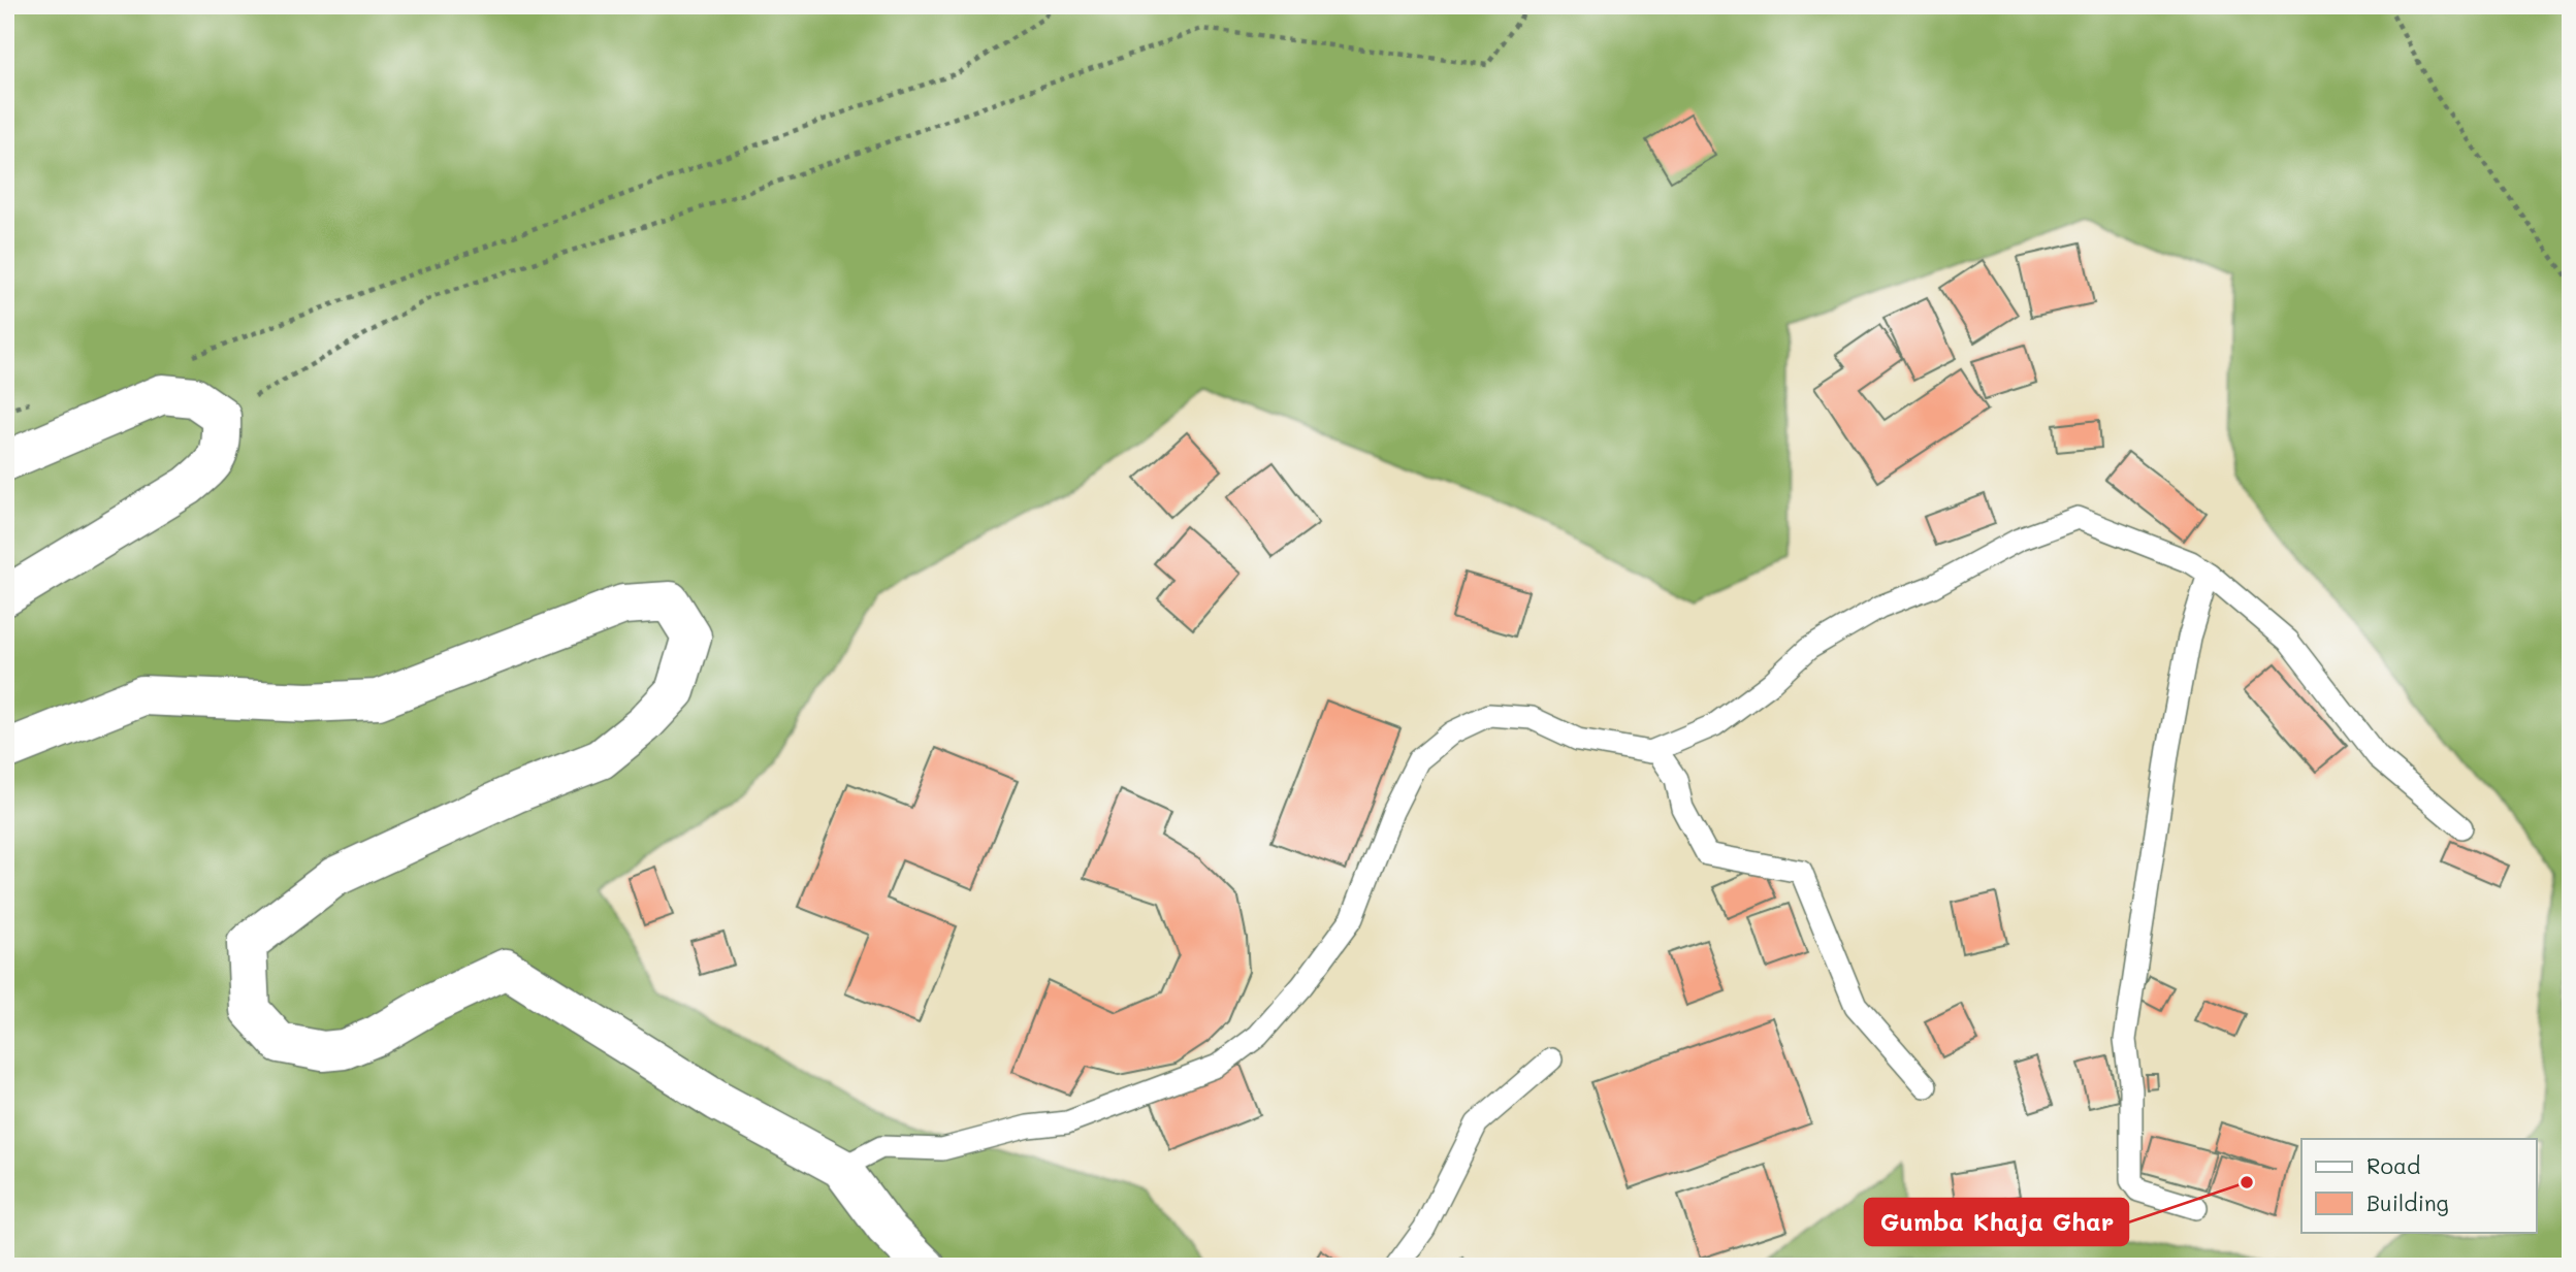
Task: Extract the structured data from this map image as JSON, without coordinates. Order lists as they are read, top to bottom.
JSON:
{
  "places": ["Gumba Khaja Ghar"],
  "legend": ["Road", "Building"]
}
